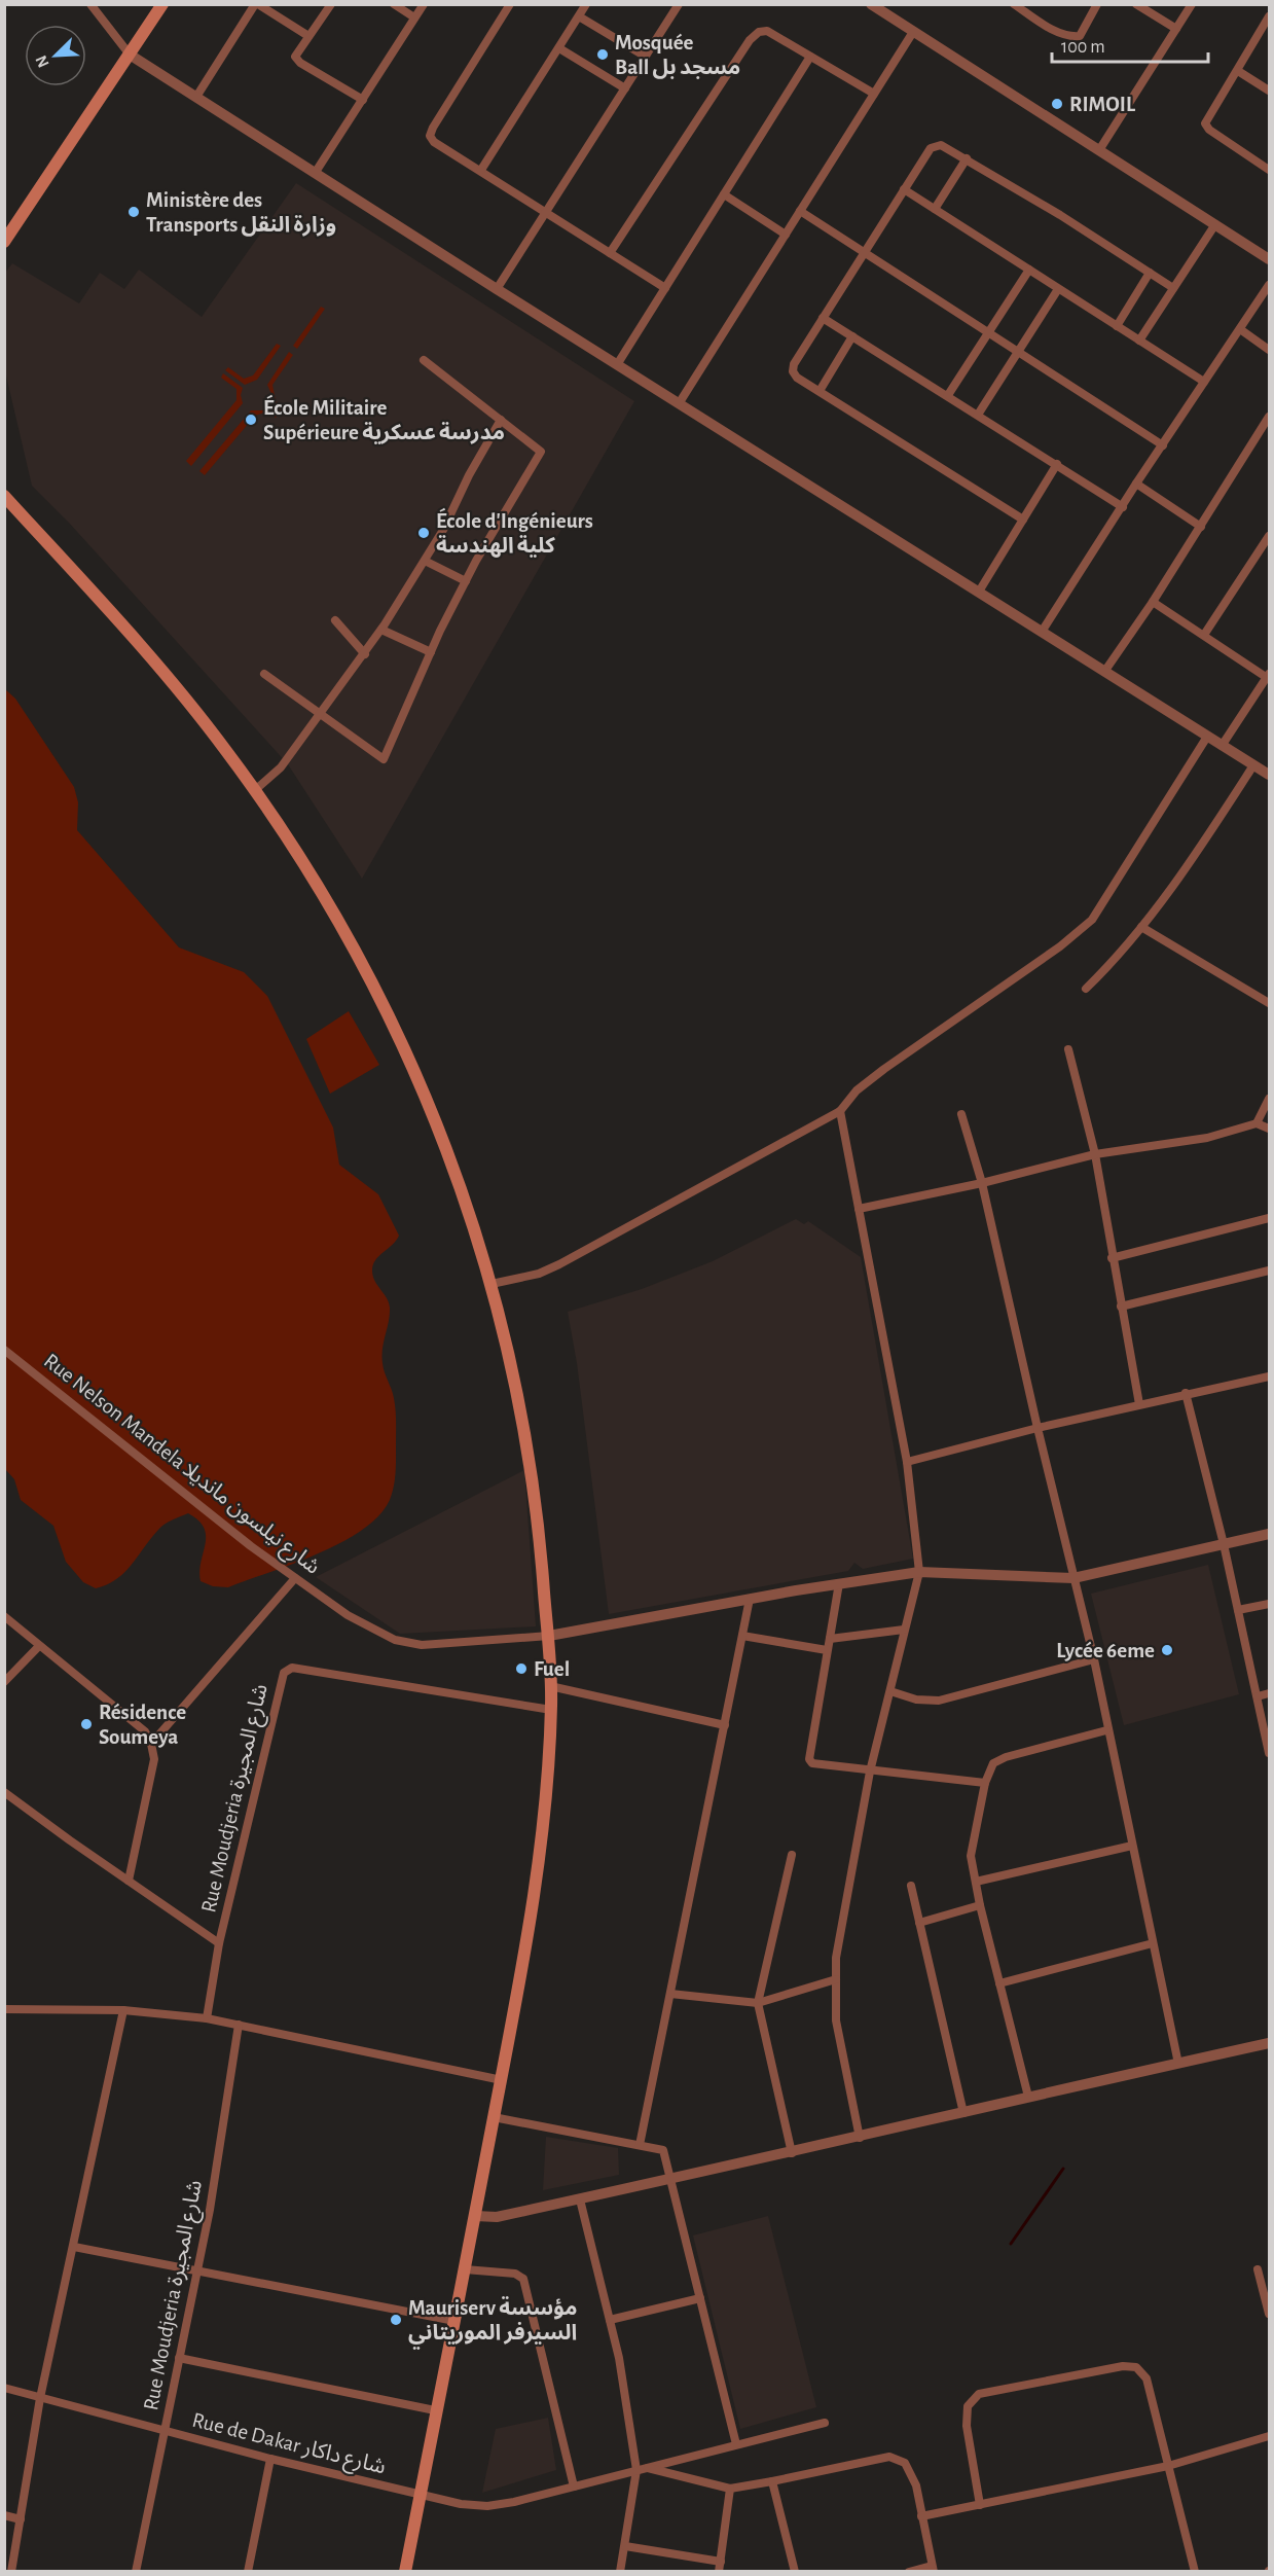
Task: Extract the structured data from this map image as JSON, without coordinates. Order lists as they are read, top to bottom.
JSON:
{
  "streets": {
    "street": ["Rue Nelson Mandela شارع نيلسون مانديلا", "Rue Moudjeria شارع المجيرة", "Rue de Dakar شارع داكار"]
  },
  "crossings": [
    ["Rue Moudjeria شارع المجيرة", "Rue de Dakar شارع داكار"]
  ],
  "places": [
    "Mosquée Ball مسجد بل",
    "RIMOIL",
    "Ministère des Transports وزارة النقل",
    "École Militaire Supérieure مدرسة عسكرية",
    "École d'Ingénieurs كلية الهندسة",
    "Lycée 6eme",
    "Fuel",
    "Résidence Soumeya",
    "Mauriserv مؤسسة السيرفر الموريتاني"
  ],
  "scale_bar": "100 m",
  "north": "bottom left"
}
